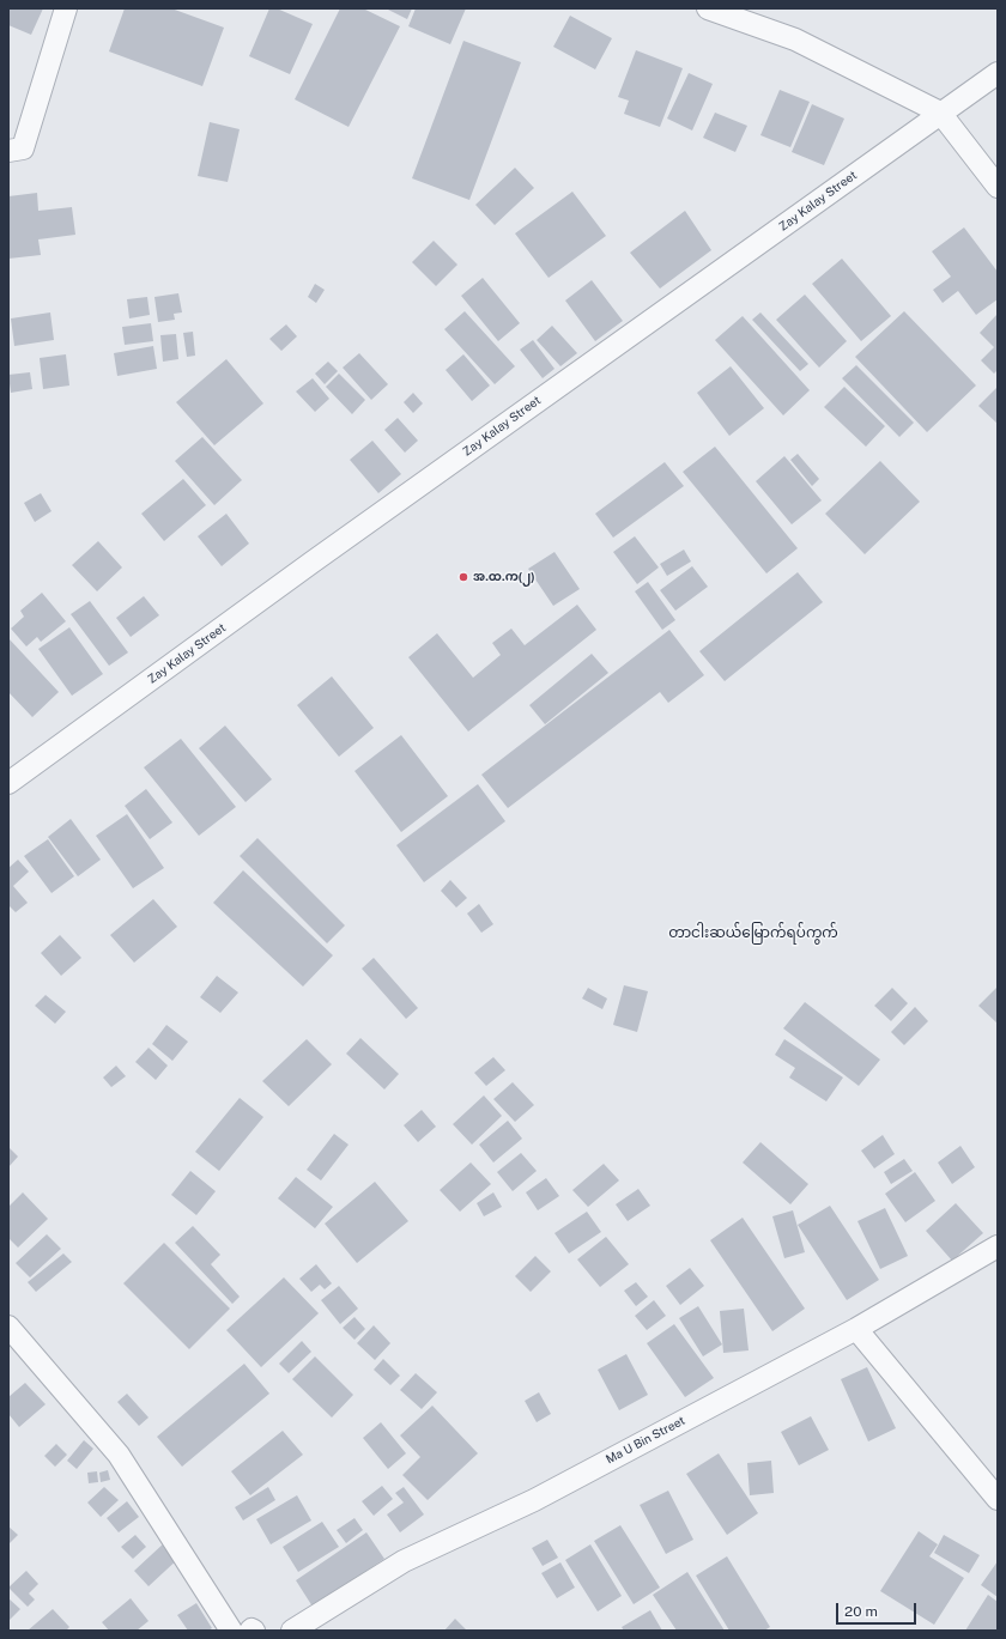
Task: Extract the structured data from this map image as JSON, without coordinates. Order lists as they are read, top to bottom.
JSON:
{
  "streets": {
    "street": ["Zay Kalay Street", "Ma U Bin Street"]
  },
  "districts": ["တာငါးဆယ်မြောက်ရပ်ကွက်"],
  "places": ["အ.ထ.က(၂)"],
  "scale_bar": "20 m"
}
